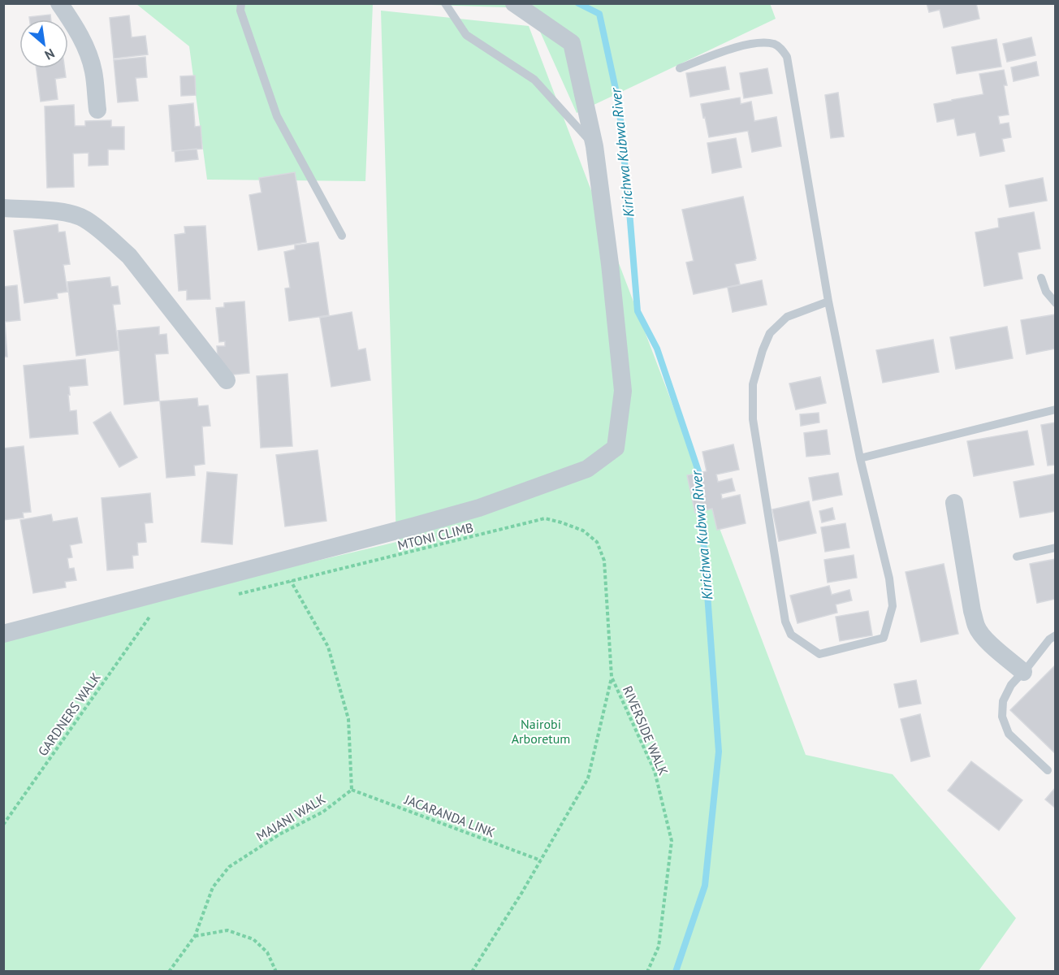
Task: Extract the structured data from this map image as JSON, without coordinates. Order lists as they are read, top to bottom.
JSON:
{
  "streets": {
    "path": [
      "MTONI CLIMB",
      "GARDNERS WALK",
      "RIVERSIDE WALK",
      "JACARANDA LINK",
      "MAJANI WALK"
    ]
  },
  "crossings": [
    ["MTONI CLIMB", "RIVERSIDE WALK"],
    ["MTONI CLIMB", "JACARANDA LINK"],
    ["MTONI CLIMB", "MAJANI WALK"],
    ["JACARANDA LINK", "MAJANI WALK"]
  ],
  "water": ["Kirichwa Kubwa River"],
  "parks": ["Nairobi Arboretum"],
  "north": "bottom right"
}
